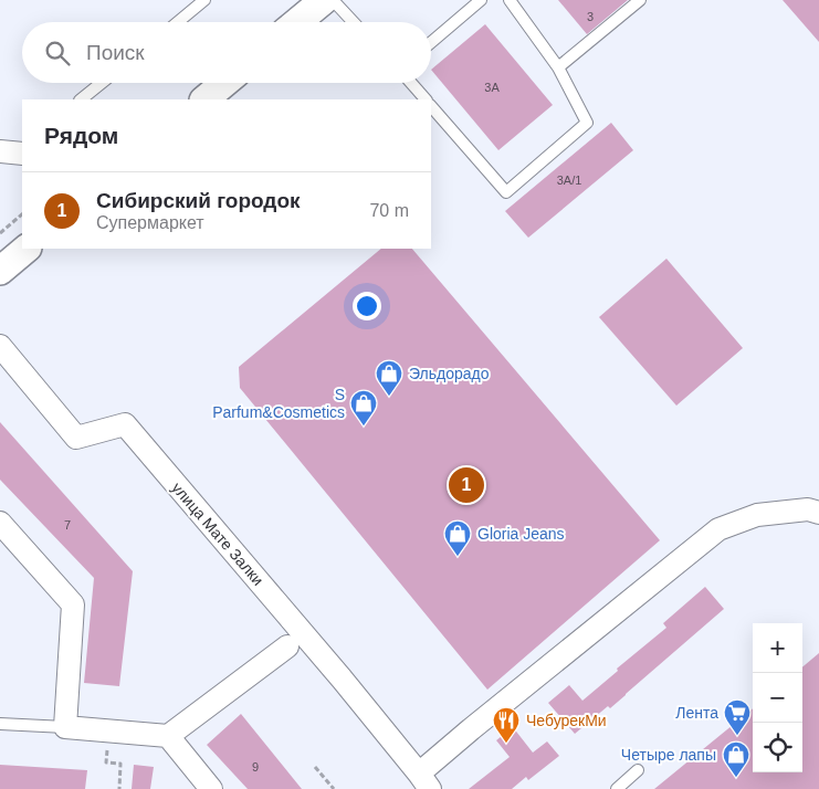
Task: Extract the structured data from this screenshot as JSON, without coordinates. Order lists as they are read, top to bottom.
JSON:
{
  "streets": {
    "street": ["улица Мате Залки"]
  },
  "places": {
    "shop": [
      "Эльдорадо",
      "S Parfum&Cosmetics",
      "Gloria Jeans",
      "Четыре лапы"
    ],
    "supermarket": ["Лента"],
    "restaurant": ["ЧебурекМи"]
  },
  "house_numbers": [
    "3",
    "3А",
    "3А/1",
    "7",
    "9"
  ],
  "page": {
    "search": "Поиск",
    "heading": "Рядом",
    "list": [
      {
        "mark": "1",
        "name": "Сибирский городок",
        "note": "Супермаркет",
        "value": "70 m"
      }
    ],
    "pins": "1",
    "map_buttons": ["+", "−"]
  }
}
